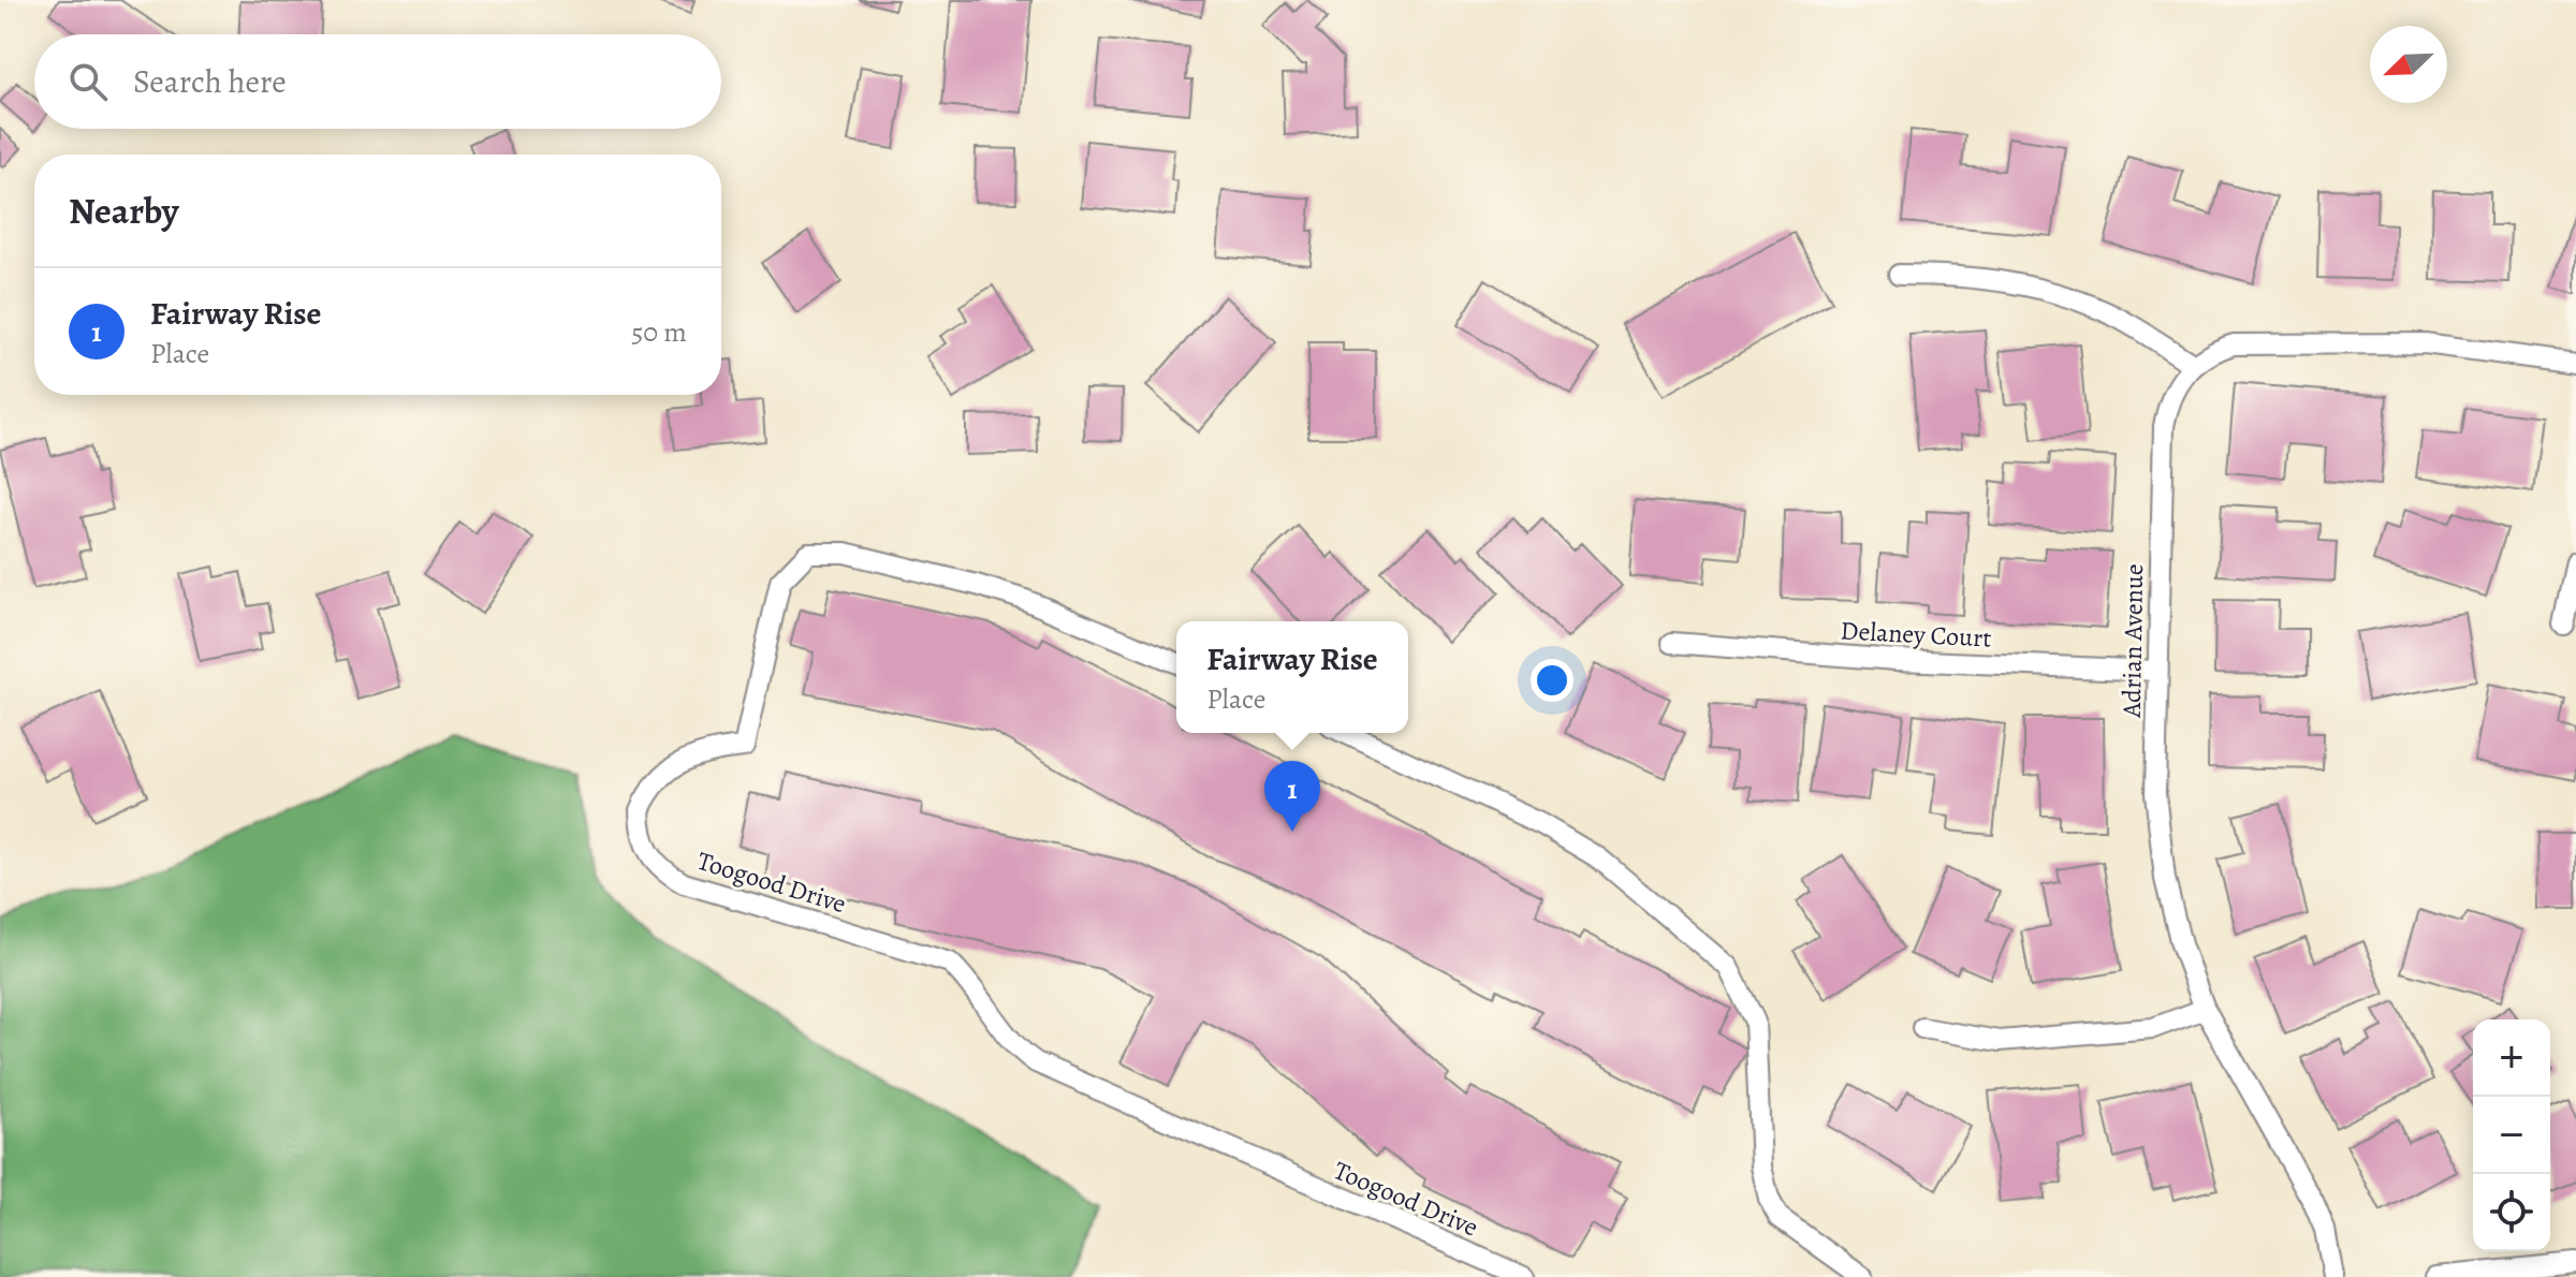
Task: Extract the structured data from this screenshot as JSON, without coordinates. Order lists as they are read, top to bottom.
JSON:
{
  "streets": {
    "lane": ["Delaney Court", "Adrian Avenue", "Toogood Drive"]
  },
  "crossings": [
    ["Delaney Court", "Adrian Avenue"]
  ],
  "north": "bottom left",
  "page": {
    "search": "Search here",
    "heading": "Nearby",
    "list": [
      {
        "mark": "1",
        "name": "Fairway Rise",
        "note": "Place",
        "value": "50 m"
      }
    ],
    "popup": ["Fairway Rise", "Place"],
    "pins": "1",
    "map_buttons": ["+", "−"]
  }
}
